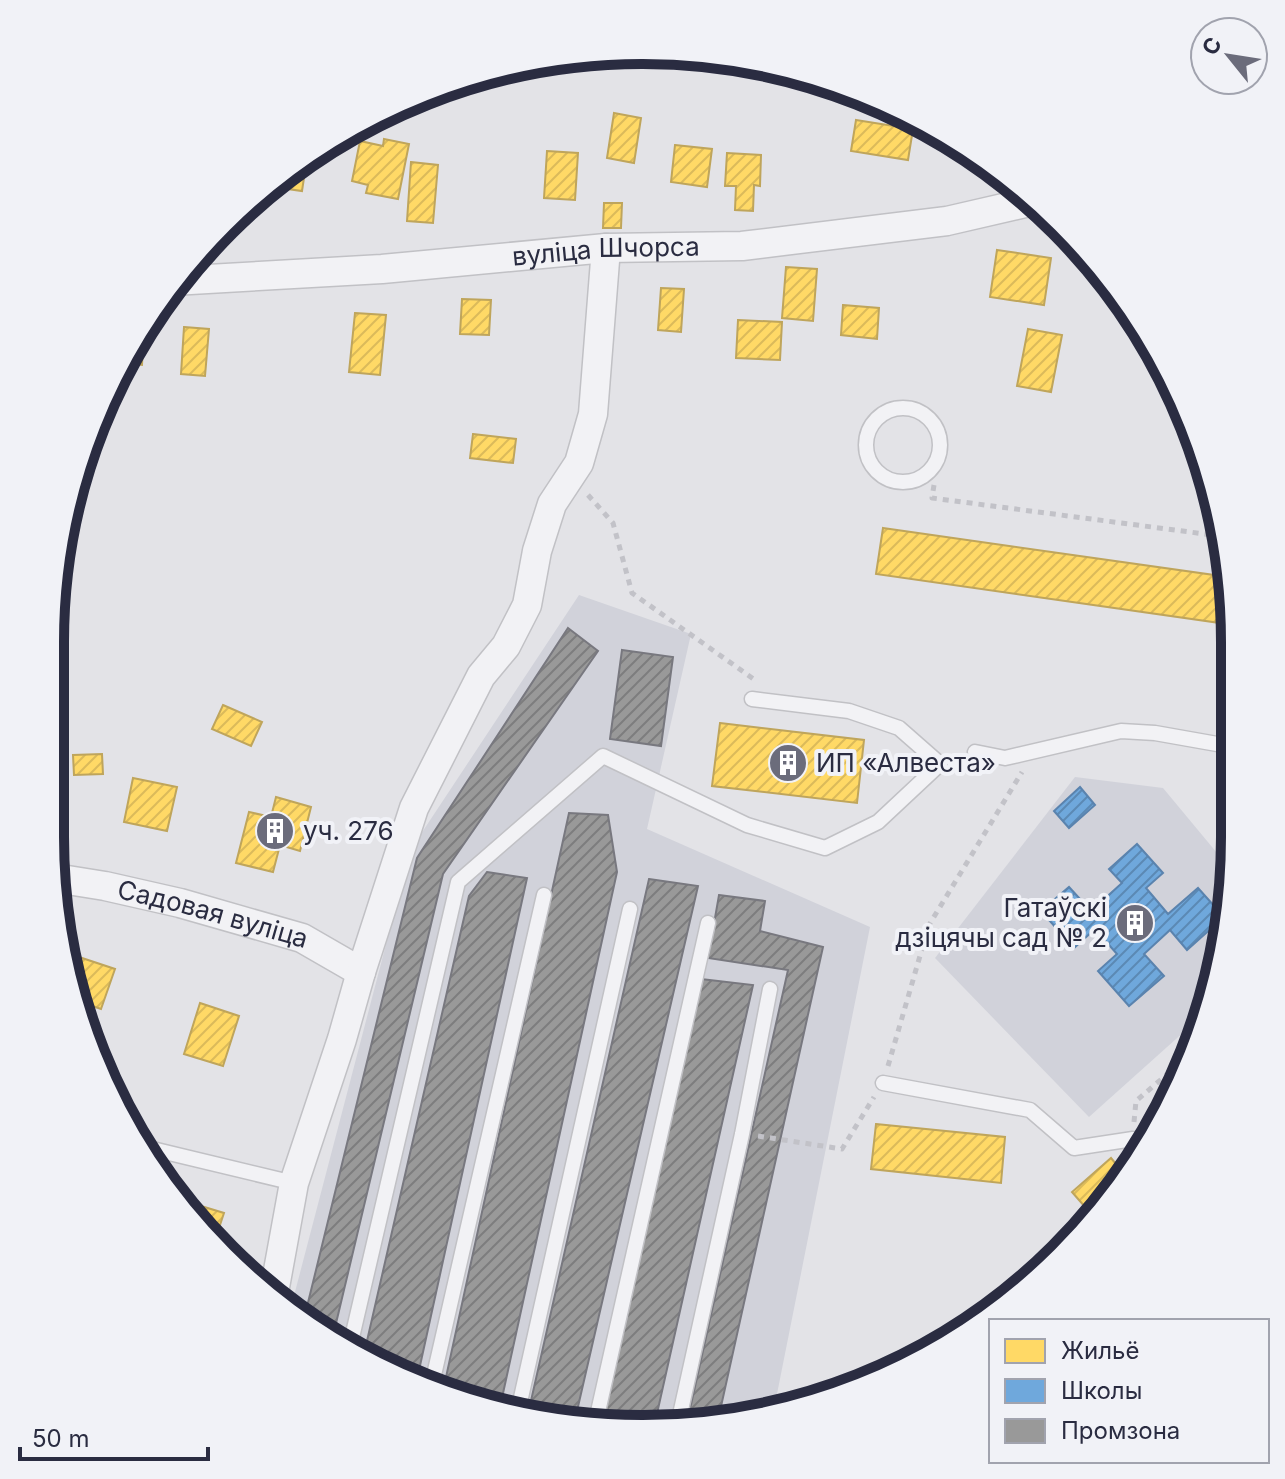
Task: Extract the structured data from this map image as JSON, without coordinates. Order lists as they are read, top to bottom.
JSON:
{
  "streets": {
    "street": ["вуліца Шчорса", "Садовая вуліца"]
  },
  "places": {
    "building": ["ИП «Алвеста»", "уч. 276", "Гатаўскі дзіцячы сад № 2"]
  },
  "legend": ["Жильё", "Школы", "Промзона"],
  "scale_bar": "50 m",
  "north": "top left"
}
